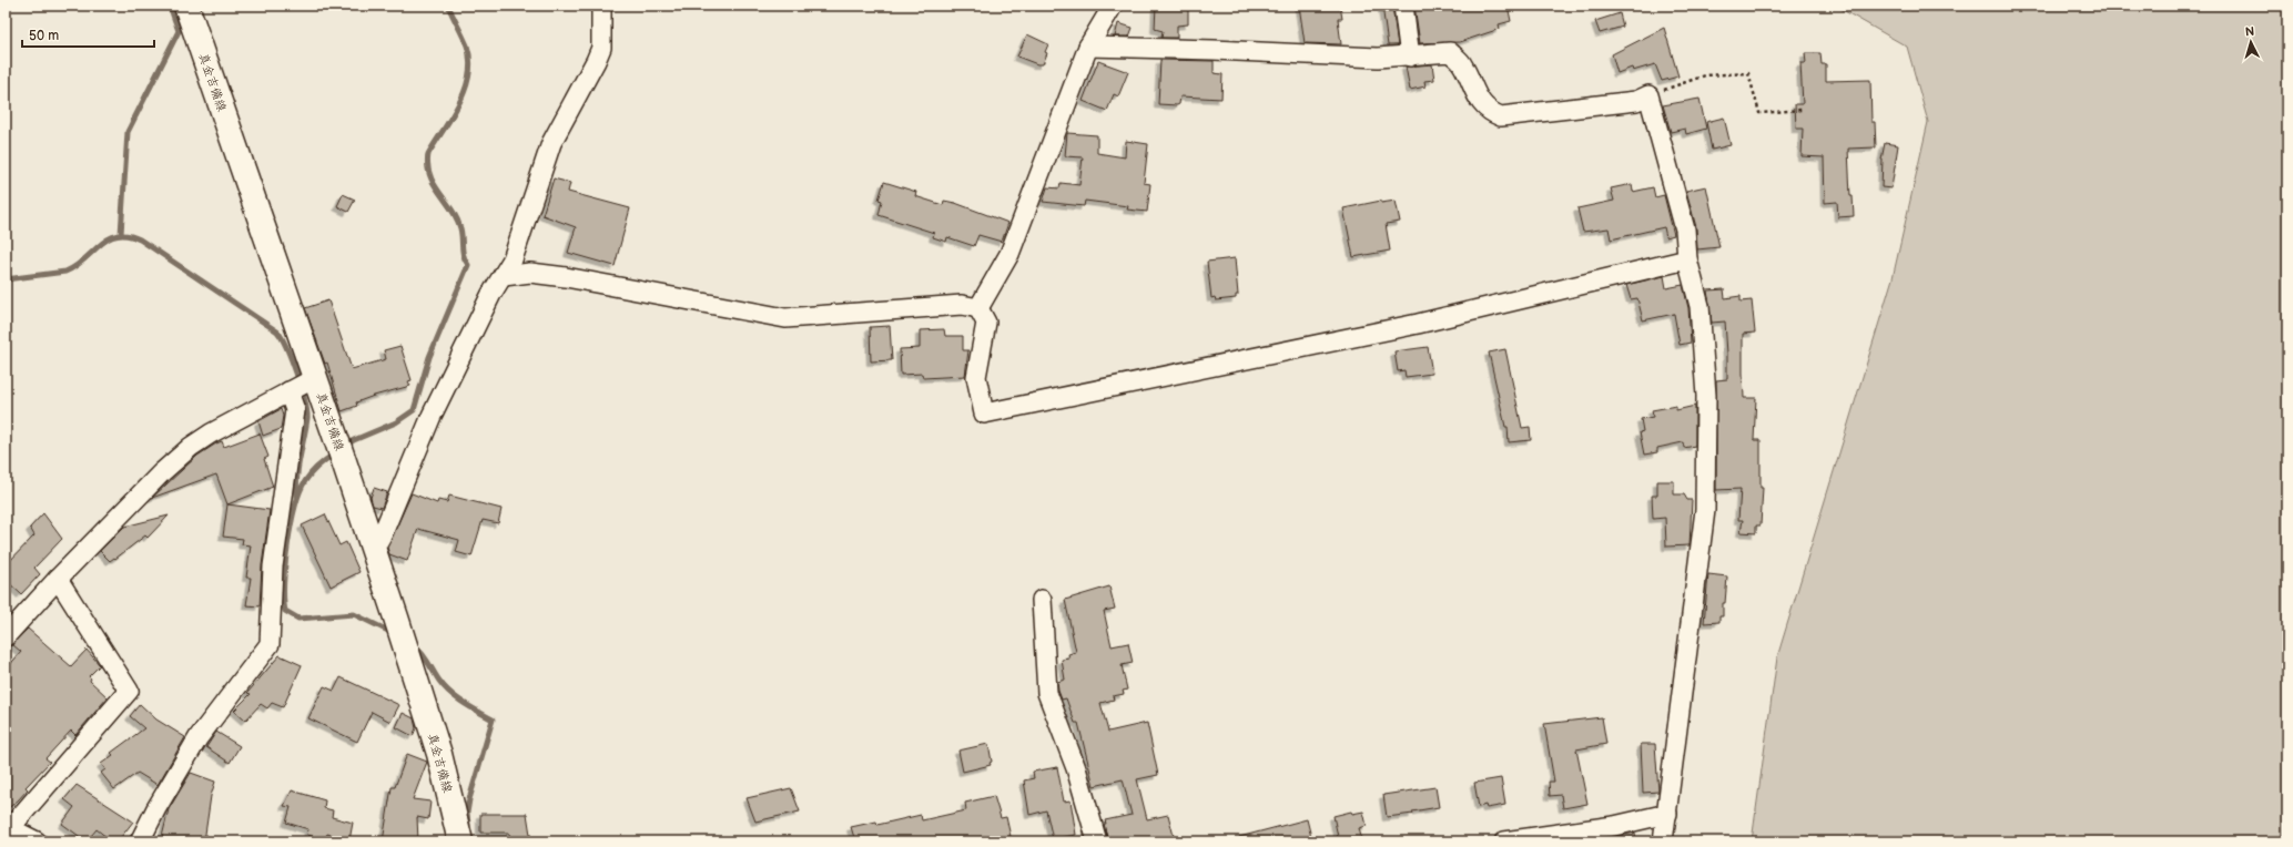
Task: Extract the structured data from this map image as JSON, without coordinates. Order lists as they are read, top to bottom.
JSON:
{
  "streets": {
    "main road": ["真金吉備線"]
  },
  "scale_bar": "50 m",
  "north": "top"
}
